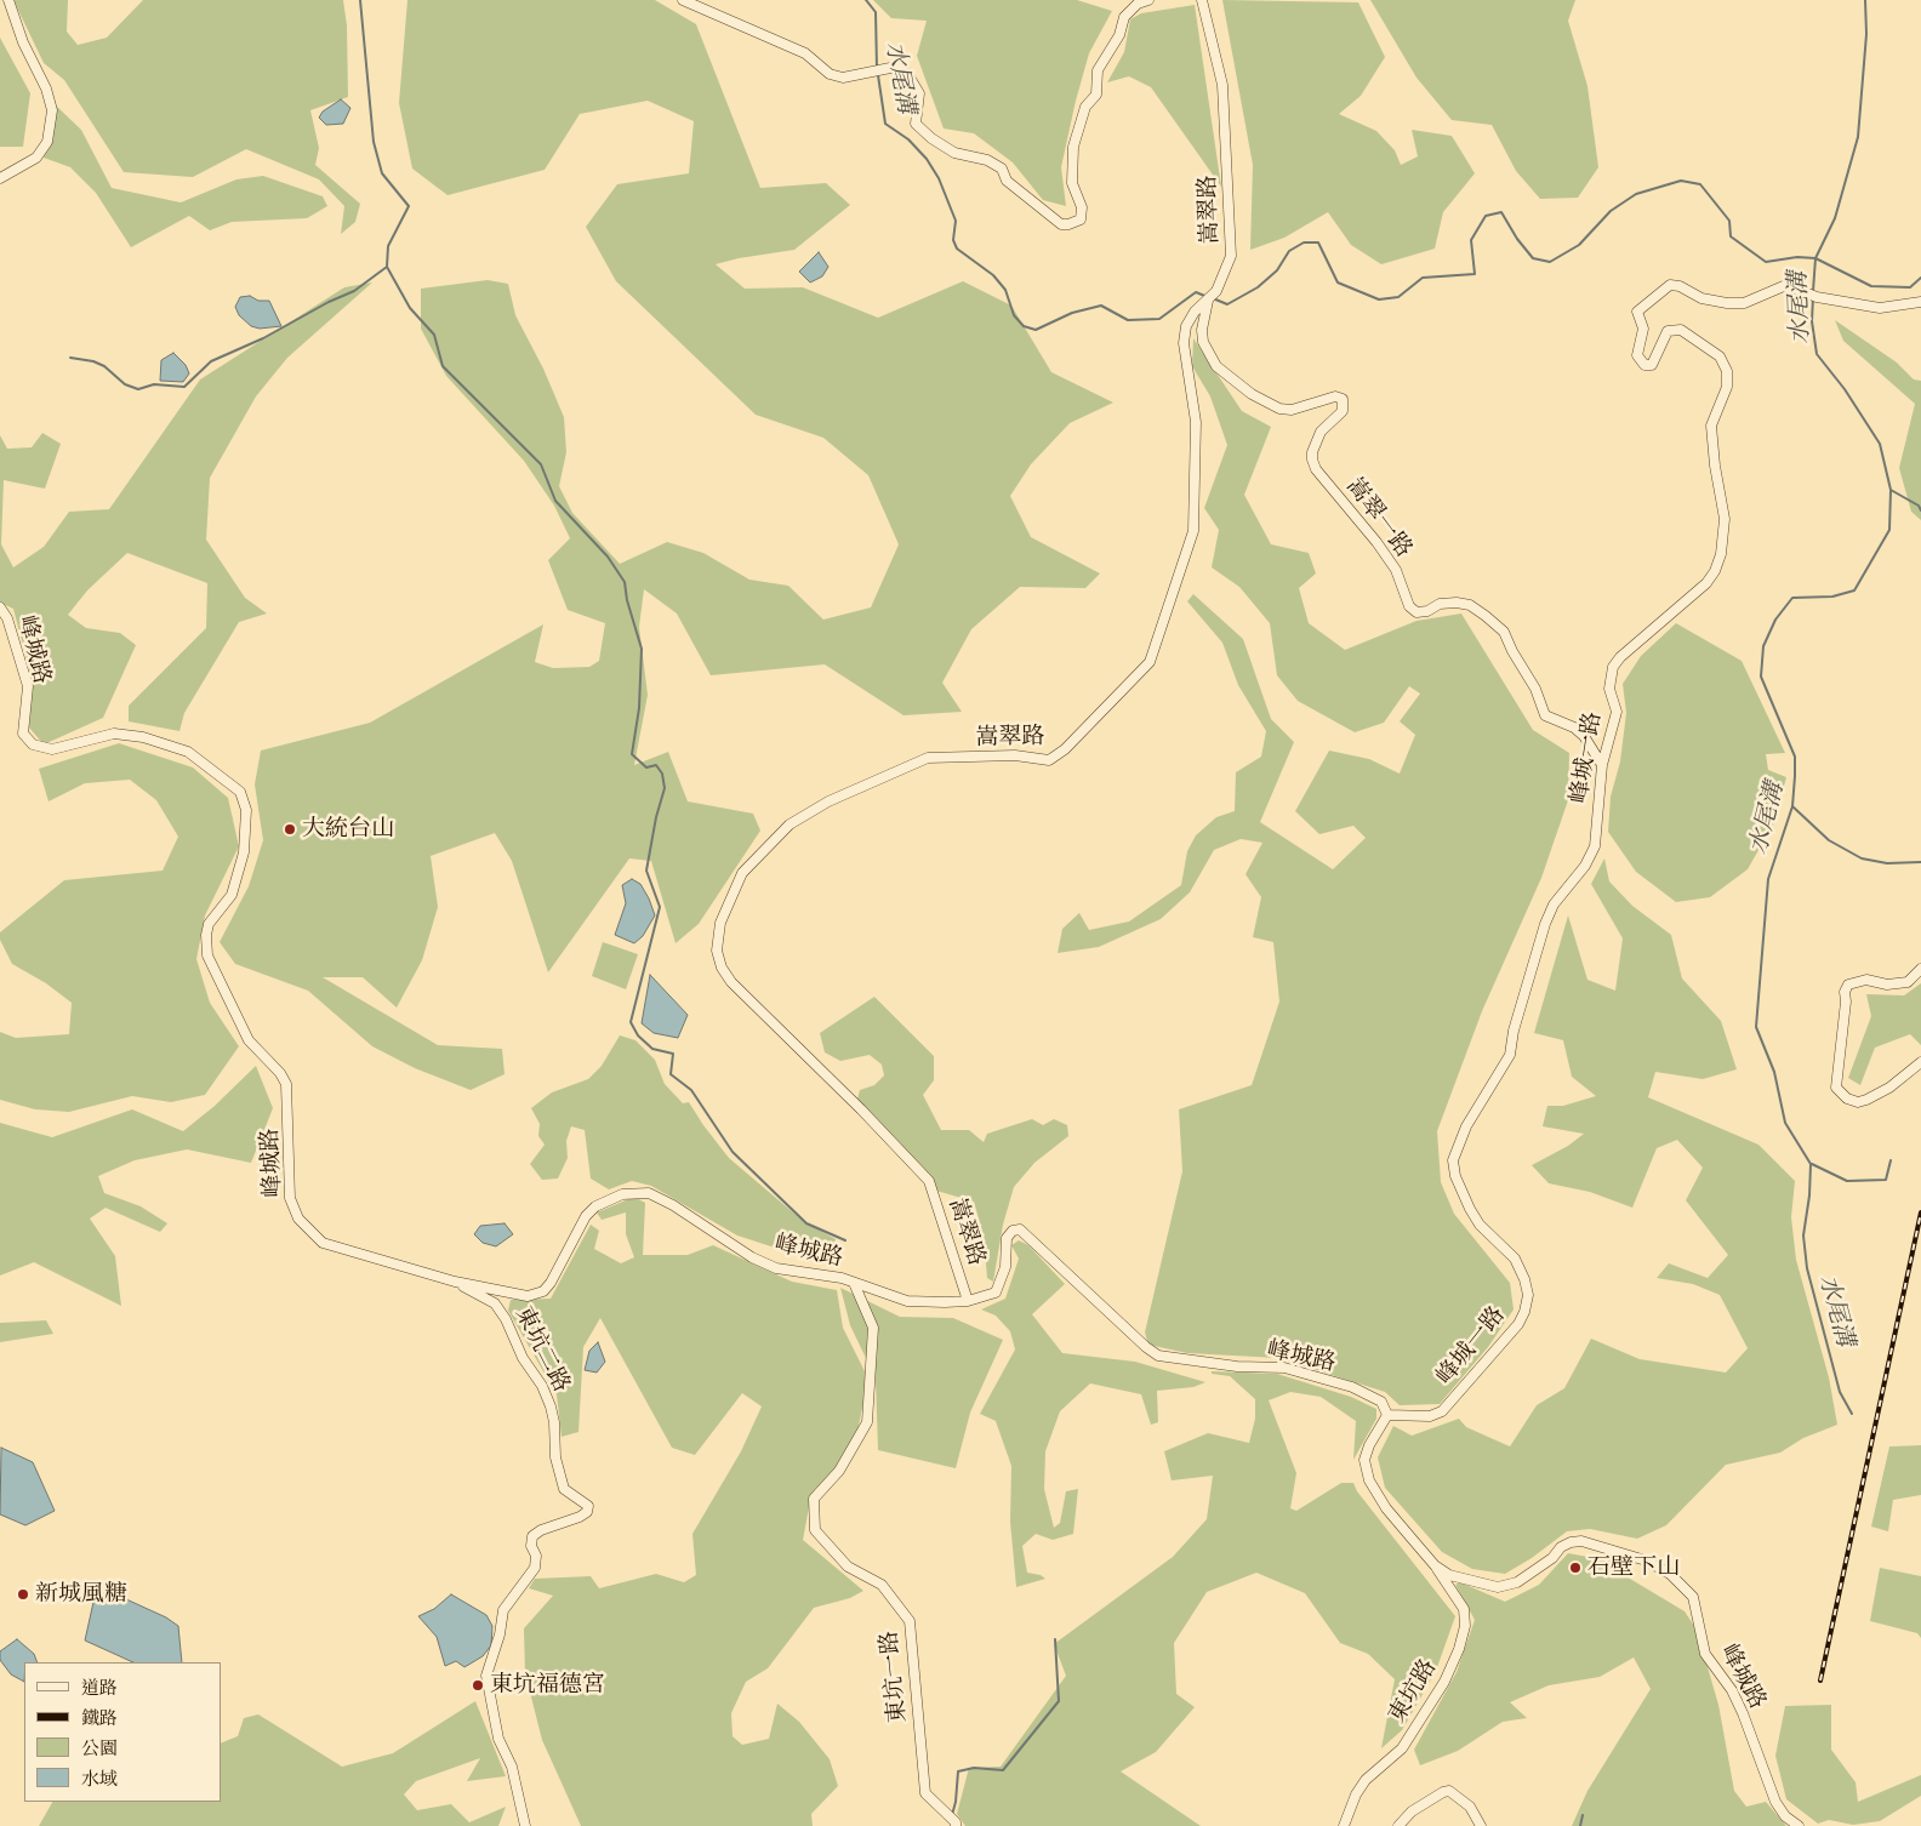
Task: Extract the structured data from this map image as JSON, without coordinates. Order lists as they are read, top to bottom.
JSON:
{
  "streets": {
    "street": [
      "嵩翠路",
      "嵩翠一路",
      "峰城路",
      "峰城一路",
      "東坑二路",
      "東坑一路",
      "東坑路"
    ]
  },
  "crossings": [
    ["嵩翠路", "嵩翠一路"],
    ["嵩翠路", "峰城路"],
    ["嵩翠一路", "峰城一路"],
    ["峰城路", "峰城一路"],
    ["峰城路", "東坑二路"],
    ["峰城路", "東坑一路"],
    ["峰城路", "東坑路"]
  ],
  "water": ["水尾溝"],
  "places": [
    "大統台山",
    "石壁下山",
    "新城風糖",
    "東坑福德宮"
  ],
  "legend": [
    "道路",
    "鐵路",
    "公園",
    "水域"
  ]
}
